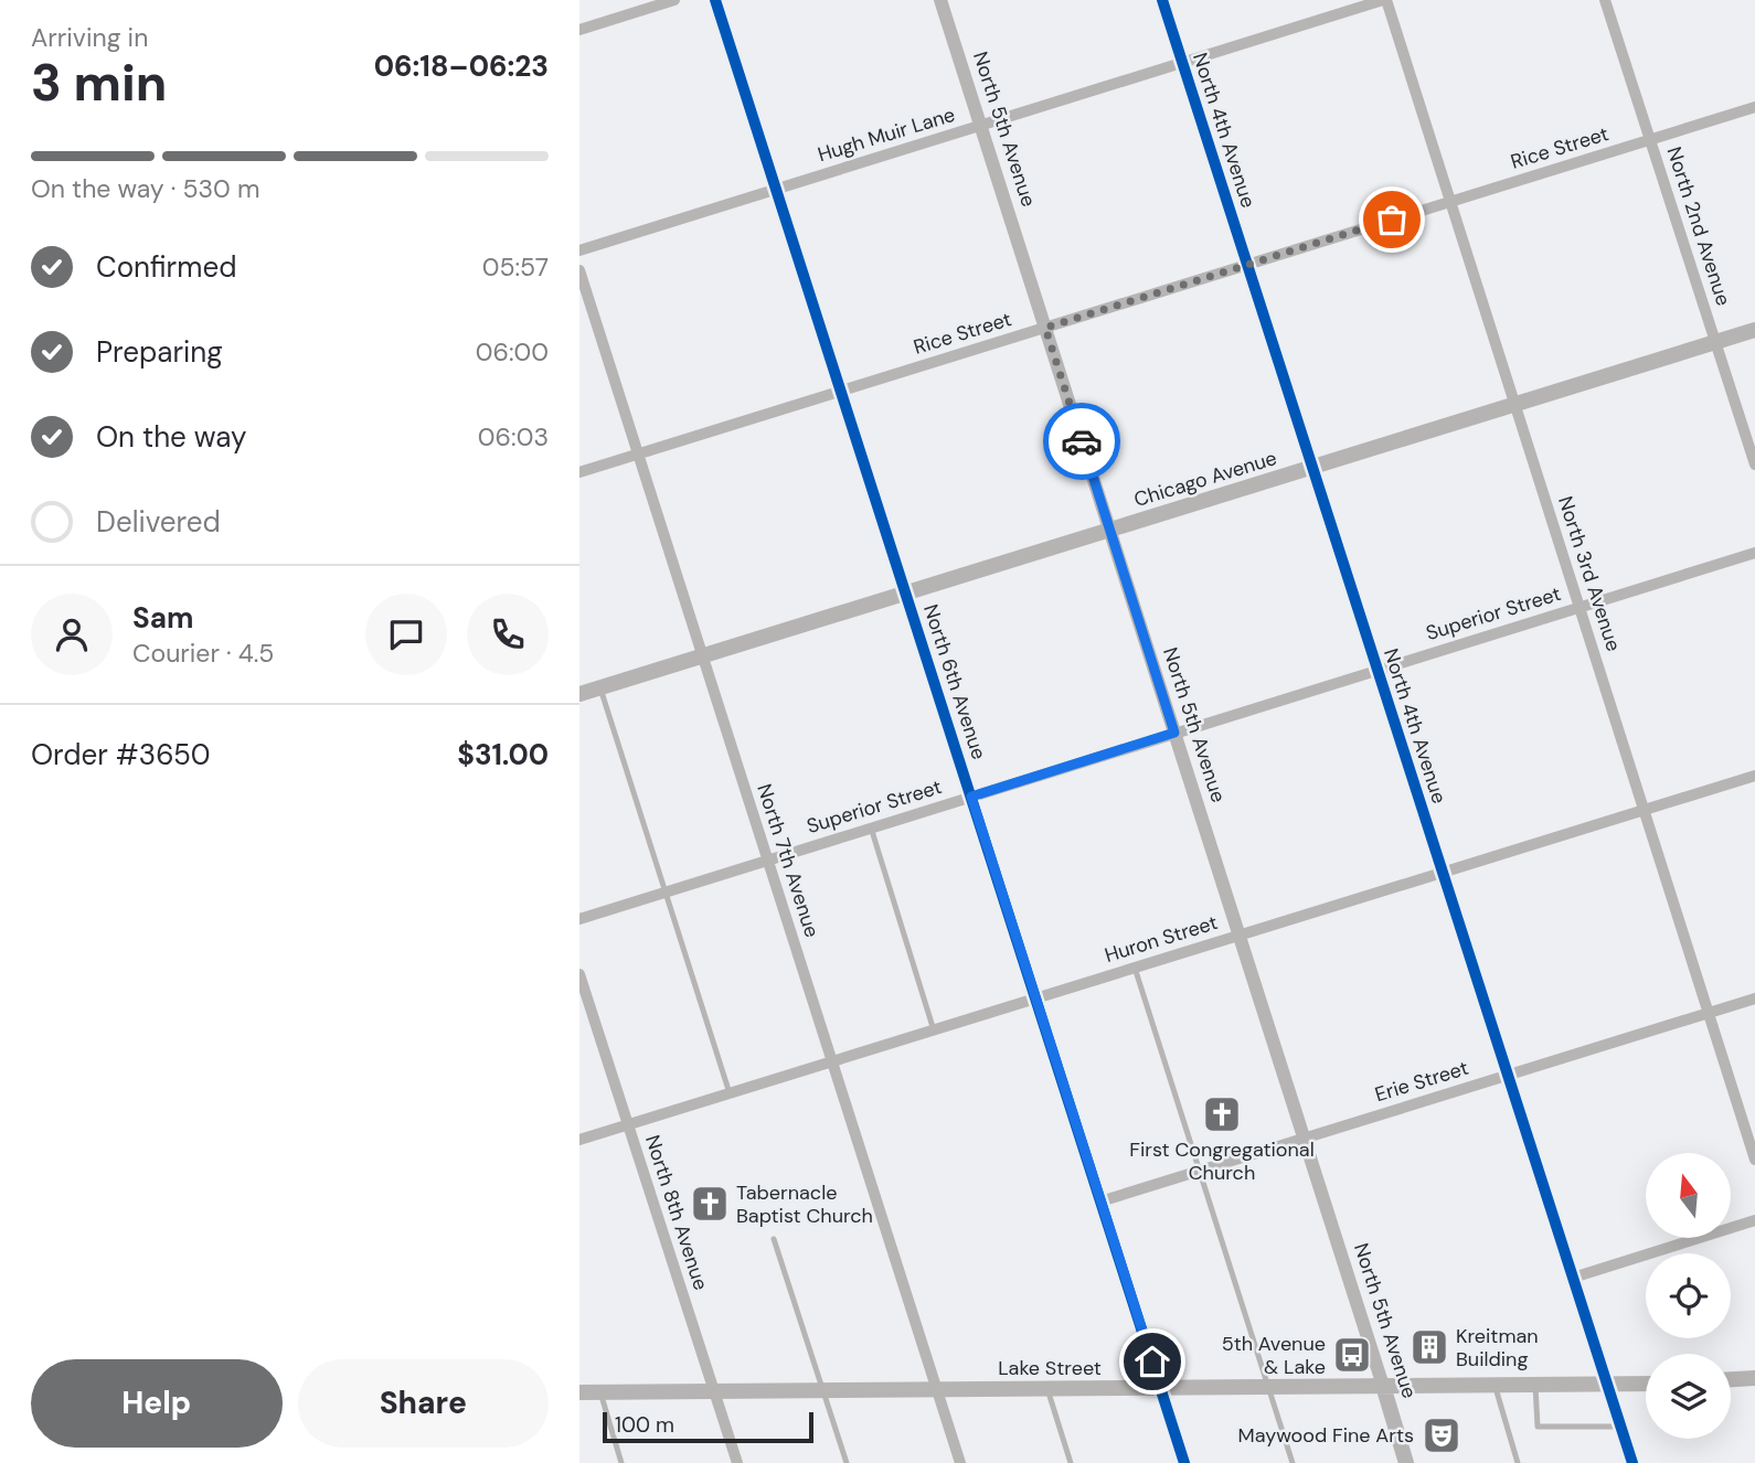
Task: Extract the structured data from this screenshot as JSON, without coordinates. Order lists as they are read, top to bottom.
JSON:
{
  "streets": {
    "main road": ["North 5th Avenue", "Chicago Avenue", "Lake Street"],
    "street": [
      "North 4th Avenue",
      "Hugh Muir Lane",
      "Rice Street",
      "North 2nd Avenue",
      "North 3rd Avenue",
      "Superior Street",
      "North 6th Avenue",
      "North 7th Avenue",
      "Huron Street",
      "Erie Street",
      "North 8th Avenue"
    ]
  },
  "crossings": [
    ["North 5th Avenue", "Hugh Muir Lane"],
    ["North 5th Avenue", "Rice Street"],
    ["North 5th Avenue", "Chicago Avenue"],
    ["North 5th Avenue", "Superior Street"],
    ["North 5th Avenue", "Huron Street"],
    ["North 5th Avenue", "Erie Street"],
    ["North 5th Avenue", "Lake Street"],
    ["North 4th Avenue", "Hugh Muir Lane"],
    ["North 4th Avenue", "Rice Street"],
    ["North 4th Avenue", "Chicago Avenue"],
    ["North 4th Avenue", "Superior Street"],
    ["North 4th Avenue", "Huron Street"],
    ["North 4th Avenue", "Erie Street"],
    ["North 4th Avenue", "Lake Street"],
    ["Hugh Muir Lane", "North 3rd Avenue"],
    ["Hugh Muir Lane", "North 6th Avenue"],
    ["Rice Street", "North 2nd Avenue"],
    ["Rice Street", "North 3rd Avenue"],
    ["Rice Street", "North 6th Avenue"],
    ["Rice Street", "North 7th Avenue"],
    ["North 2nd Avenue", "Chicago Avenue"],
    ["Chicago Avenue", "North 3rd Avenue"],
    ["Chicago Avenue", "North 6th Avenue"],
    ["Chicago Avenue", "North 7th Avenue"],
    ["North 3rd Avenue", "Superior Street"],
    ["North 3rd Avenue", "Huron Street"],
    ["North 3rd Avenue", "Erie Street"],
    ["Superior Street", "North 6th Avenue"],
    ["Superior Street", "North 7th Avenue"],
    ["North 6th Avenue", "Huron Street"],
    ["North 6th Avenue", "Erie Street"],
    ["North 6th Avenue", "Lake Street"],
    ["North 7th Avenue", "Huron Street"],
    ["North 7th Avenue", "Lake Street"],
    ["Huron Street", "North 8th Avenue"],
    ["North 8th Avenue", "Lake Street"]
  ],
  "places": {
    "church": ["First Congregational Church", "Tabernacle Baptist Church"],
    "building": ["Kreitman Building"],
    "bus stop": ["5th Avenue & Lake"],
    "theatre": ["Maywood Fine Arts"]
  },
  "scale_bar": "100 m",
  "north": "top",
  "page": {
    "heading": ["3 min", "Arriving in", "06:18–06:23"],
    "panel": [
      "Sam",
      "Courier · 4.5",
      "Order #3650",
      "$31.00"
    ],
    "bar": "On the way · 530 m",
    "list": [
      ["Confirmed", "05:57"],
      ["Preparing", "06:00"],
      ["On the way", "06:03"],
      "Delivered"
    ],
    "buttons": ["Help", "Share"],
    "scale": "100 m"
  }
}
